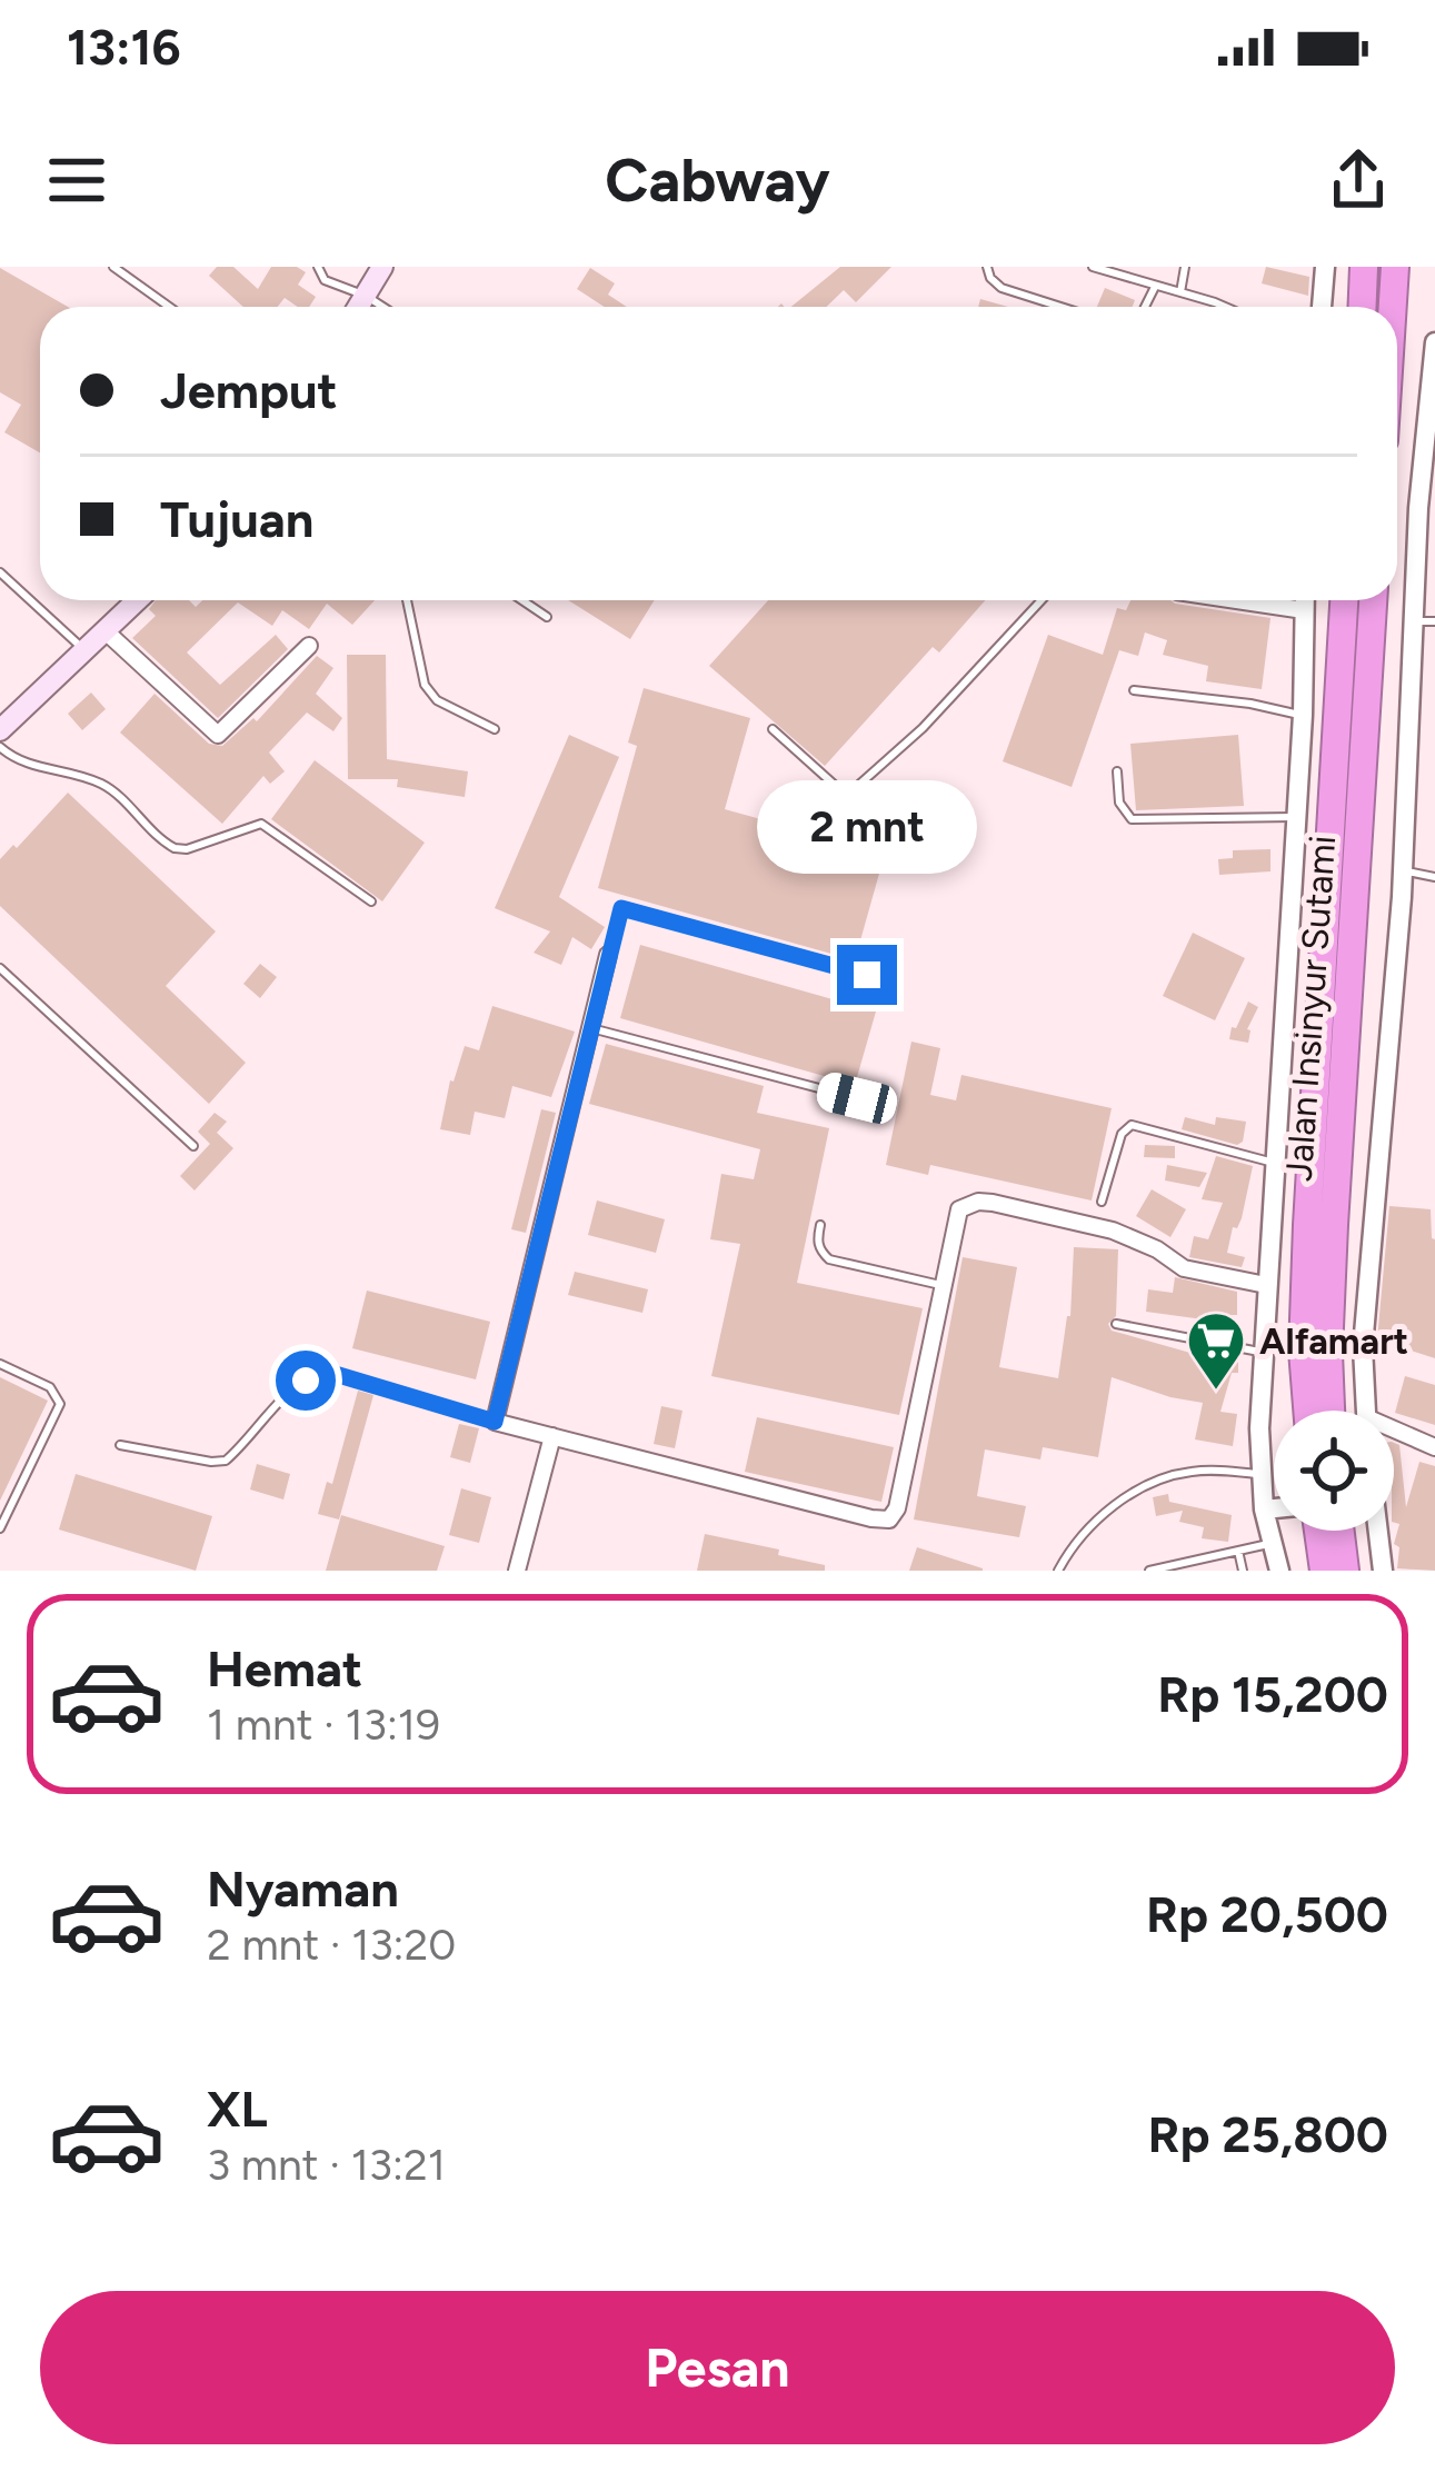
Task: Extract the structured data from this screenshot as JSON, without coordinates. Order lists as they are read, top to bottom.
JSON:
{
  "streets": {
    "highway": ["Jalan Insinyur Sutami"]
  },
  "places": {
    "supermarket": ["Alfamart"]
  },
  "page": {
    "status": "13:16",
    "header": "Cabway",
    "banner": ["Jemput", "Tujuan"],
    "bubble": "2 mnt",
    "list": [
      {
        "name": "Hemat",
        "note": "1 mnt · 13:19",
        "value": "Rp 15,200"
      },
      {
        "name": "Nyaman",
        "note": "2 mnt · 13:20",
        "value": "Rp 20,500"
      },
      {
        "name": "XL",
        "note": "3 mnt · 13:21",
        "value": "Rp 25,800"
      }
    ],
    "buttons": "Pesan"
  }
}
